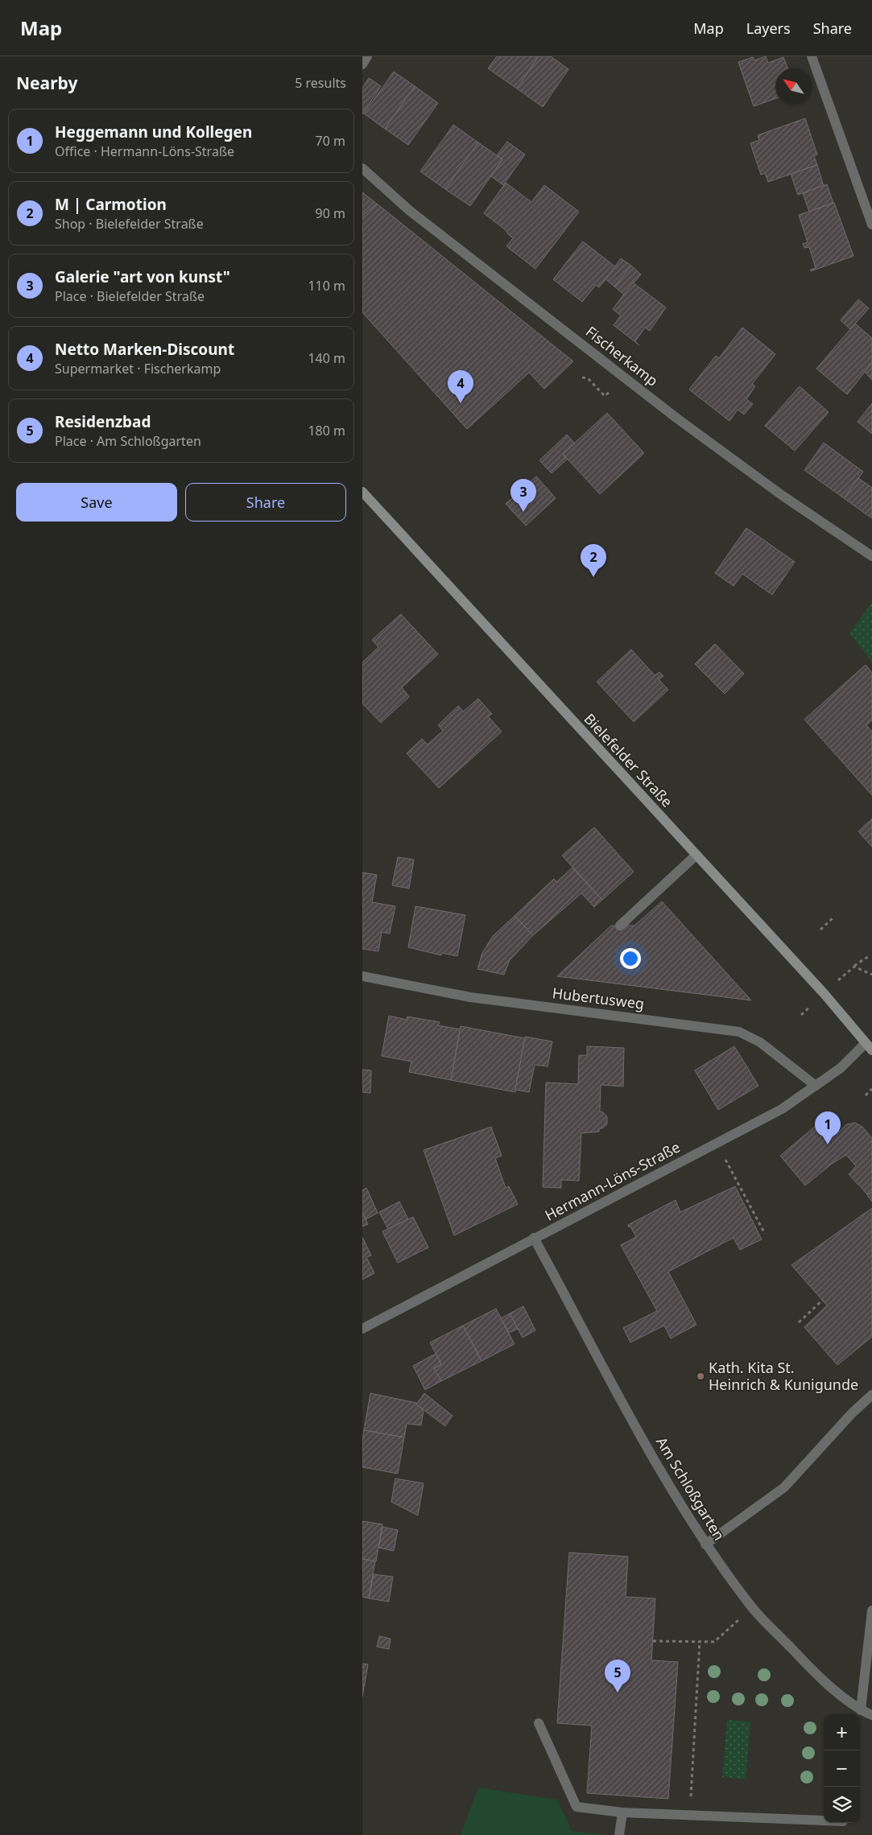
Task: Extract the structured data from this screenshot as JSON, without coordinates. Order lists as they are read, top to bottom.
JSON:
{
  "streets": {
    "main road": ["Bielefelder Straße"],
    "street": [
      "Fischerkamp",
      "Hubertusweg",
      "Hermann-Löns-Straße",
      "Am Schloßgarten"
    ]
  },
  "crossings": [
    ["Bielefelder Straße", "Hermann-Löns-Straße"],
    ["Hubertusweg", "Hermann-Löns-Straße"],
    ["Hermann-Löns-Straße", "Am Schloßgarten"]
  ],
  "places": ["Kath. Kita St. Heinrich & Kunigunde"],
  "north": "top left",
  "page": {
    "header": "Map",
    "nav": ["Map", "Layers", "Share"],
    "heading": ["Nearby", "5 results"],
    "list": [
      {
        "mark": "1",
        "name": "Heggemann und Kollegen",
        "note": "Office · Hermann-Löns-Straße",
        "value": "70 m"
      },
      {
        "mark": "2",
        "name": "M | Carmotion",
        "note": "Shop · Bielefelder Straße",
        "value": "90 m"
      },
      {
        "mark": "3",
        "name": "Galerie \"art von kunst\"",
        "note": "Place · Bielefelder Straße",
        "value": "110 m"
      },
      {
        "mark": "4",
        "name": "Netto Marken-Discount",
        "note": "Supermarket · Fischerkamp",
        "value": "140 m"
      },
      {
        "mark": "5",
        "name": "Residenzbad",
        "note": "Place · Am Schloßgarten",
        "value": "180 m"
      }
    ],
    "pins": [
      "4",
      "3",
      "2",
      "1",
      "5"
    ],
    "buttons": ["Save", "Share"],
    "map_buttons": ["+", "−"]
  }
}
